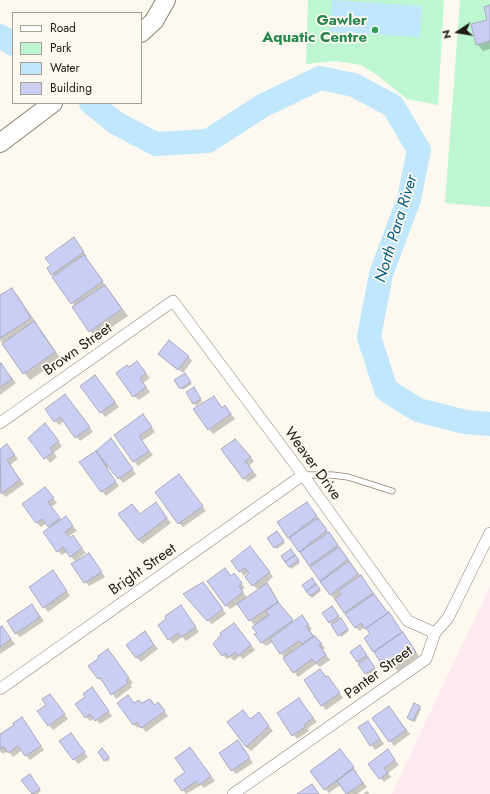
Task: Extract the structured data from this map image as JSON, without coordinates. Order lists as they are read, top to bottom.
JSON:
{
  "streets": {
    "street": [
      "Brown Street",
      "Weaver Drive",
      "Bright Street",
      "Panter Street"
    ]
  },
  "crossings": [
    ["Brown Street", "Weaver Drive"],
    ["Weaver Drive", "Bright Street"],
    ["Weaver Drive", "Panter Street"]
  ],
  "water": ["North Para River"],
  "places": ["Gawler Aquatic Centre"],
  "legend": [
    "Road",
    "Park",
    "Water",
    "Building"
  ],
  "north": "left"
}
